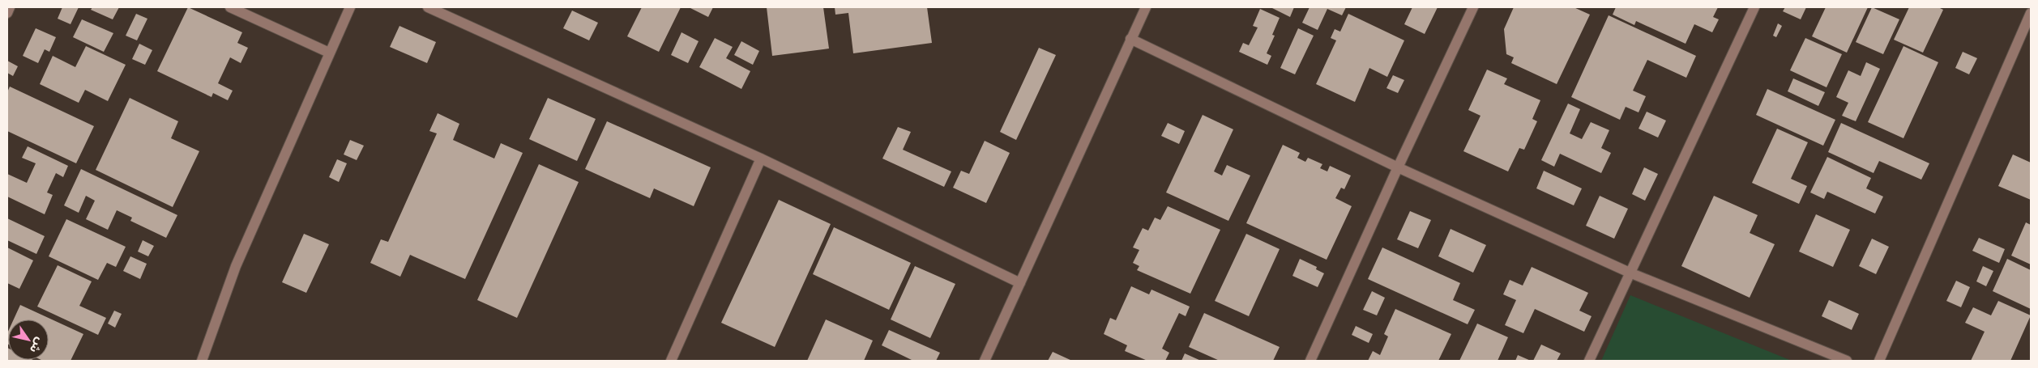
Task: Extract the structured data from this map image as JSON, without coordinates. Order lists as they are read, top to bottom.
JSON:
{
  "north": "bottom right"
}
